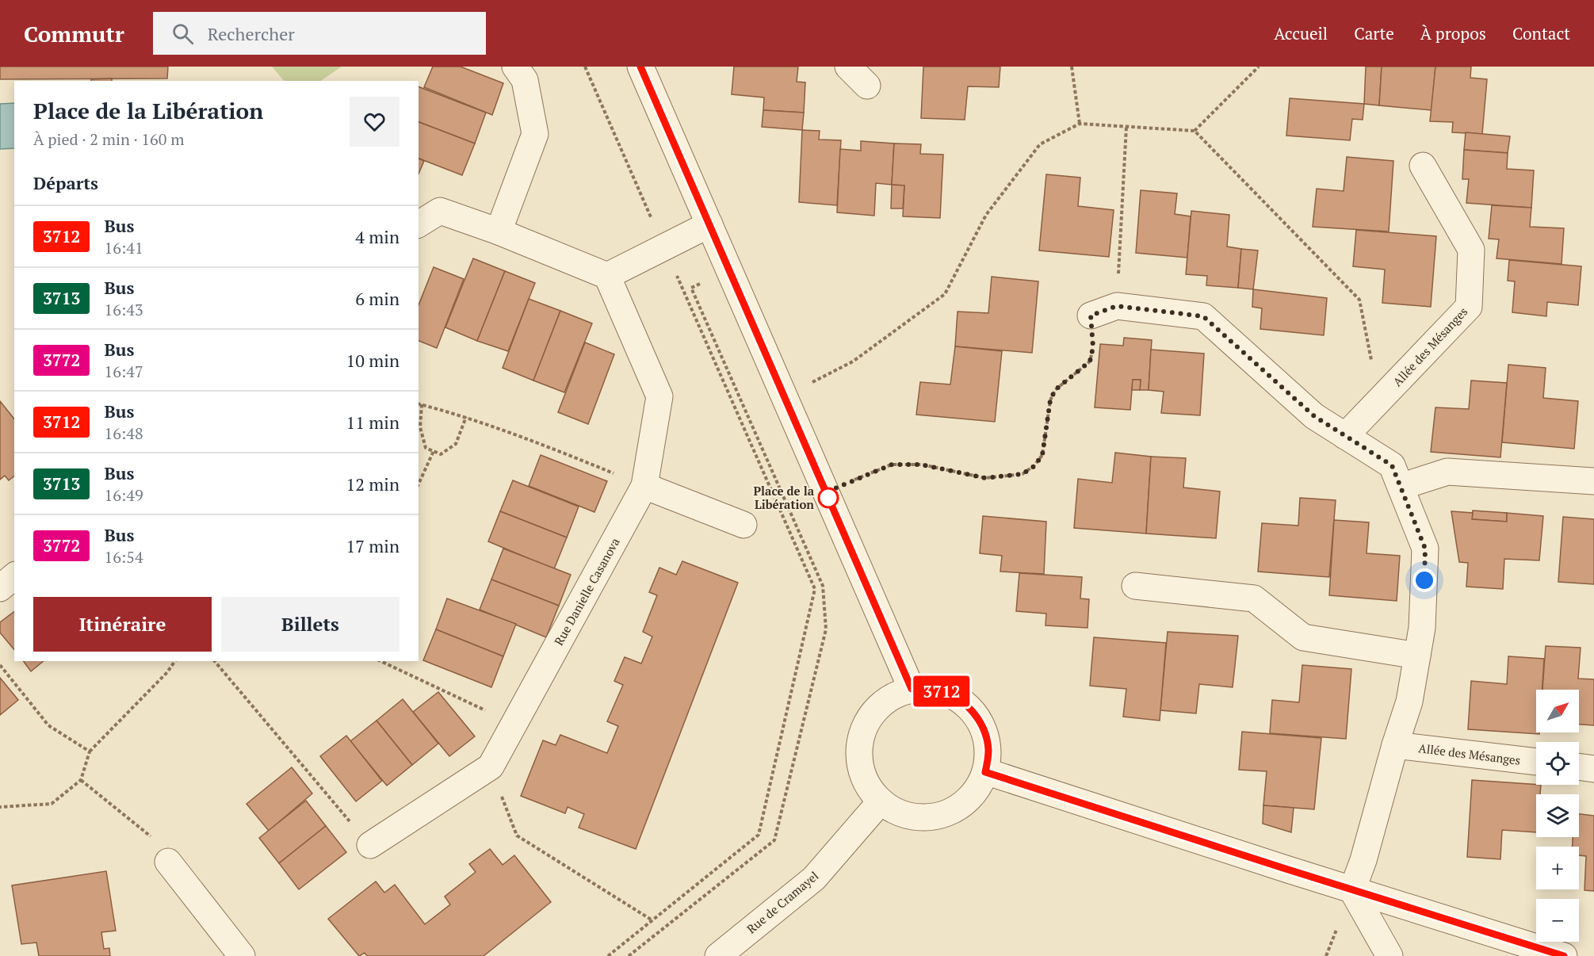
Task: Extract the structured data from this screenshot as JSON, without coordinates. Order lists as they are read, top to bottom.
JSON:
{
  "streets": {
    "street": ["Allée des Mésanges", "Rue Danielle Casanova", "Rue de Cramayel"]
  },
  "places": ["Place de la Libération"],
  "lines": ["bus line 3712"],
  "north": "top right",
  "page": {
    "header": "Commutr",
    "search": "Rechercher",
    "nav": [
      "Accueil",
      "Carte",
      "À propos",
      "Contact"
    ],
    "on_map": "3712",
    "heading": [
      ["Place de la Libération", "À pied · 2 min · 160 m"],
      "Départs"
    ],
    "list": [
      {
        "mark": "3712",
        "name": "Bus",
        "note": "16:41",
        "value": "4 min"
      },
      {
        "mark": "3713",
        "name": "Bus",
        "note": "16:43",
        "value": "6 min"
      },
      {
        "mark": "3772",
        "name": "Bus",
        "note": "16:47",
        "value": "10 min"
      },
      {
        "mark": "3712",
        "name": "Bus",
        "note": "16:48",
        "value": "11 min"
      },
      {
        "mark": "3713",
        "name": "Bus",
        "note": "16:49",
        "value": "12 min"
      },
      {
        "mark": "3772",
        "name": "Bus",
        "note": "16:54",
        "value": "17 min"
      }
    ],
    "buttons": ["Itinéraire", "Billets"],
    "map_buttons": ["+", "−"]
  }
}
